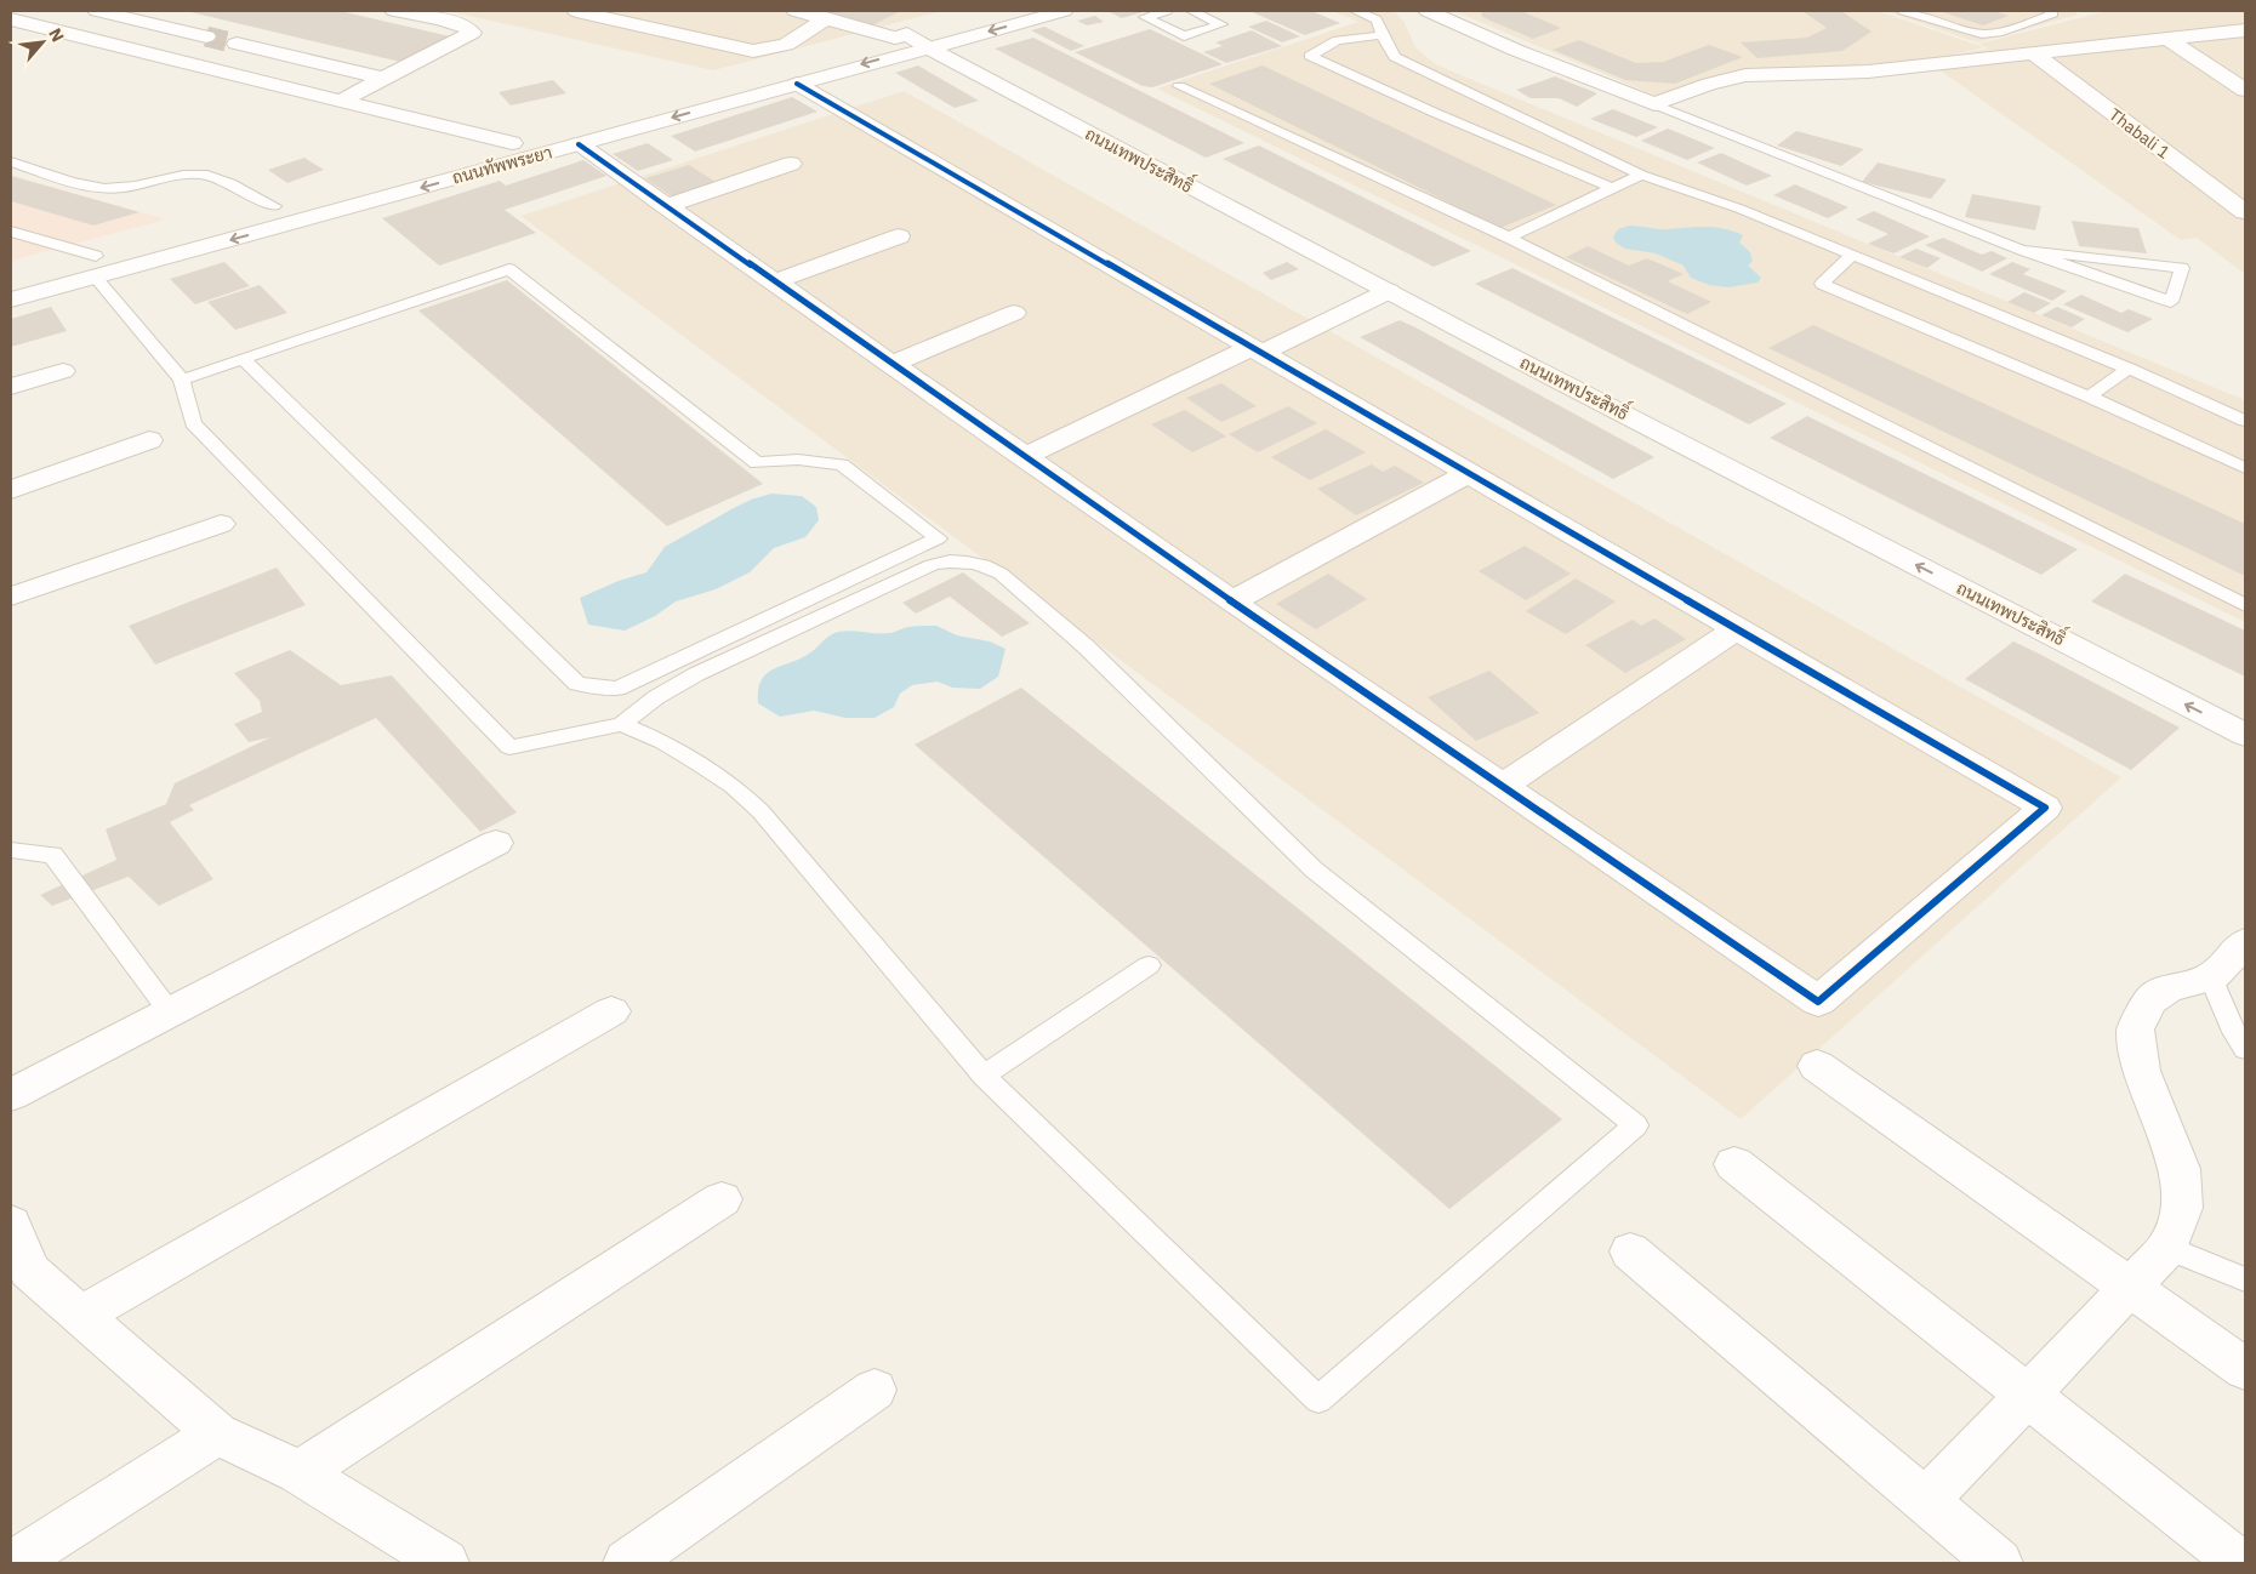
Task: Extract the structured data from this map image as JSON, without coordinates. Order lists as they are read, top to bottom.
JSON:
{
  "streets": {
    "street": ["Thabali 1", "ถนนเทพประสิทธิ์", "ถนนทัพพระยา"]
  },
  "crossings": [
    ["ถนนเทพประสิทธิ์", "ถนนทัพพระยา"]
  ],
  "north": "top right"
}
